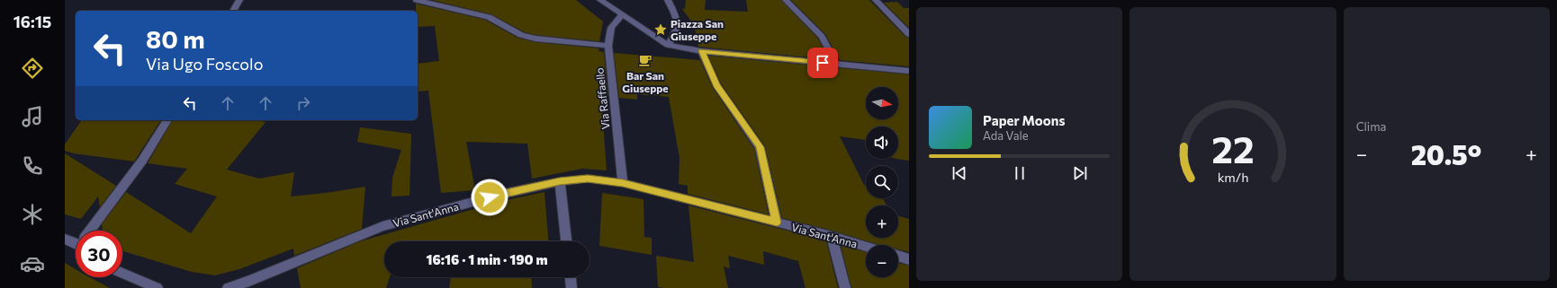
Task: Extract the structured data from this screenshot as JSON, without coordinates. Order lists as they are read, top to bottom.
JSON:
{
  "streets": {
    "street": ["Via Raffaello", "Via Sant'Anna"]
  },
  "crossings": [
    ["Via Raffaello", "Via Sant'Anna"]
  ],
  "places": {
    "place": ["Piazza San Giuseppe"],
    "cafe": ["Bar San Giuseppe"]
  },
  "north": "right",
  "page": {
    "tabs": "16:15",
    "tile": "Clima",
    "turn": ["80 m", "Via Ugo Foscolo"],
    "map_buttons": ["+", "−"],
    "song": ["Paper Moons", "Ada Vale"],
    "heat": ["−", "20.5°", "+"],
    "limit": "30",
    "trip": "16:16 · 1 min · 190 m",
    "gauge": ["22", "km/h"]
  }
}
